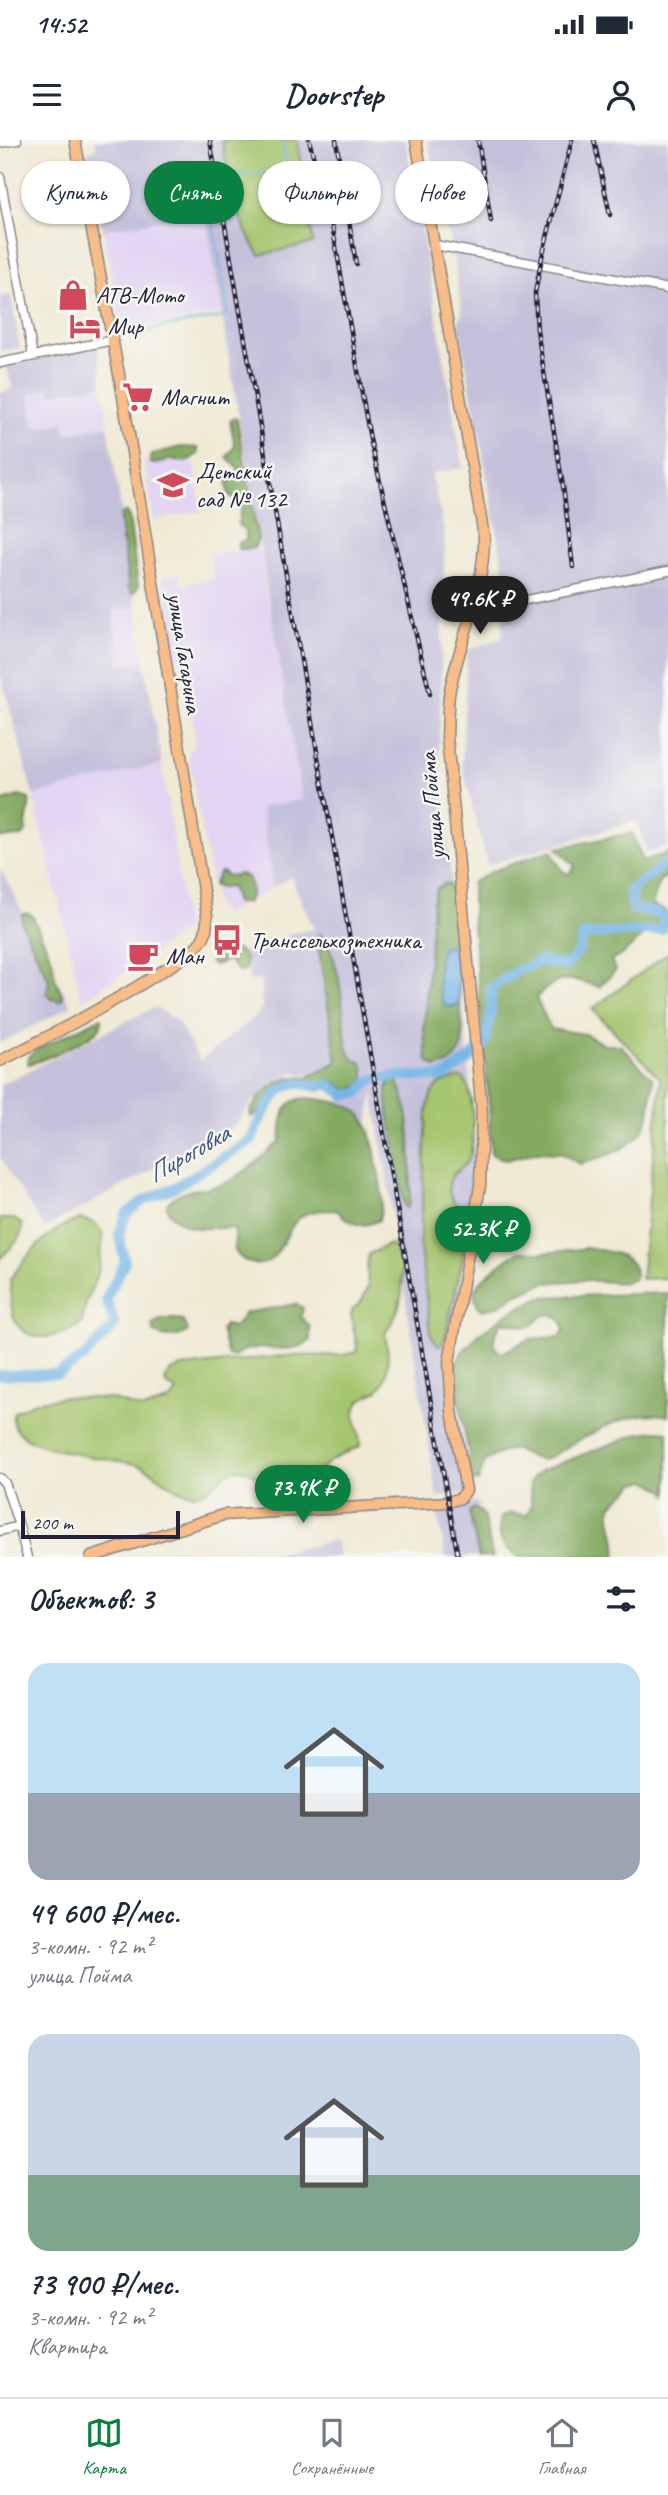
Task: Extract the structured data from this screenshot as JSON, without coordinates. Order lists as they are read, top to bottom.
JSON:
{
  "streets": {
    "main road": ["улица Гагарина", "улица Пойма"]
  },
  "water": ["Пироговка"],
  "places": {
    "shop": ["АТВ-Мото"],
    "hotel": ["Мир"],
    "supermarket": ["Магнит"],
    "school or university": ["Детский сад № 132"],
    "bus stop": ["Транссельхозтехника"],
    "cafe": ["Ман"]
  },
  "scale_bar": "200 m",
  "page": {
    "status": "14:52",
    "header": "Doorstep",
    "chip": [
      "Купить",
      "Снять",
      "Фильтры",
      "Новое"
    ],
    "price": ["49.6K ₽", "52.3K ₽", "73.9K ₽"],
    "scale": "200 m",
    "heading": "Объектов: 3",
    "list": [
      {
        "name": "49 600 ₽/мес.",
        "note": "3-комн. · 92 m² · улица Пойма"
      },
      {
        "name": "73 900 ₽/мес.",
        "note": "3-комн. · 92 m² · Квартира"
      }
    ],
    "tabs": ["Карта", "Сохранённые", "Главная"]
  }
}
